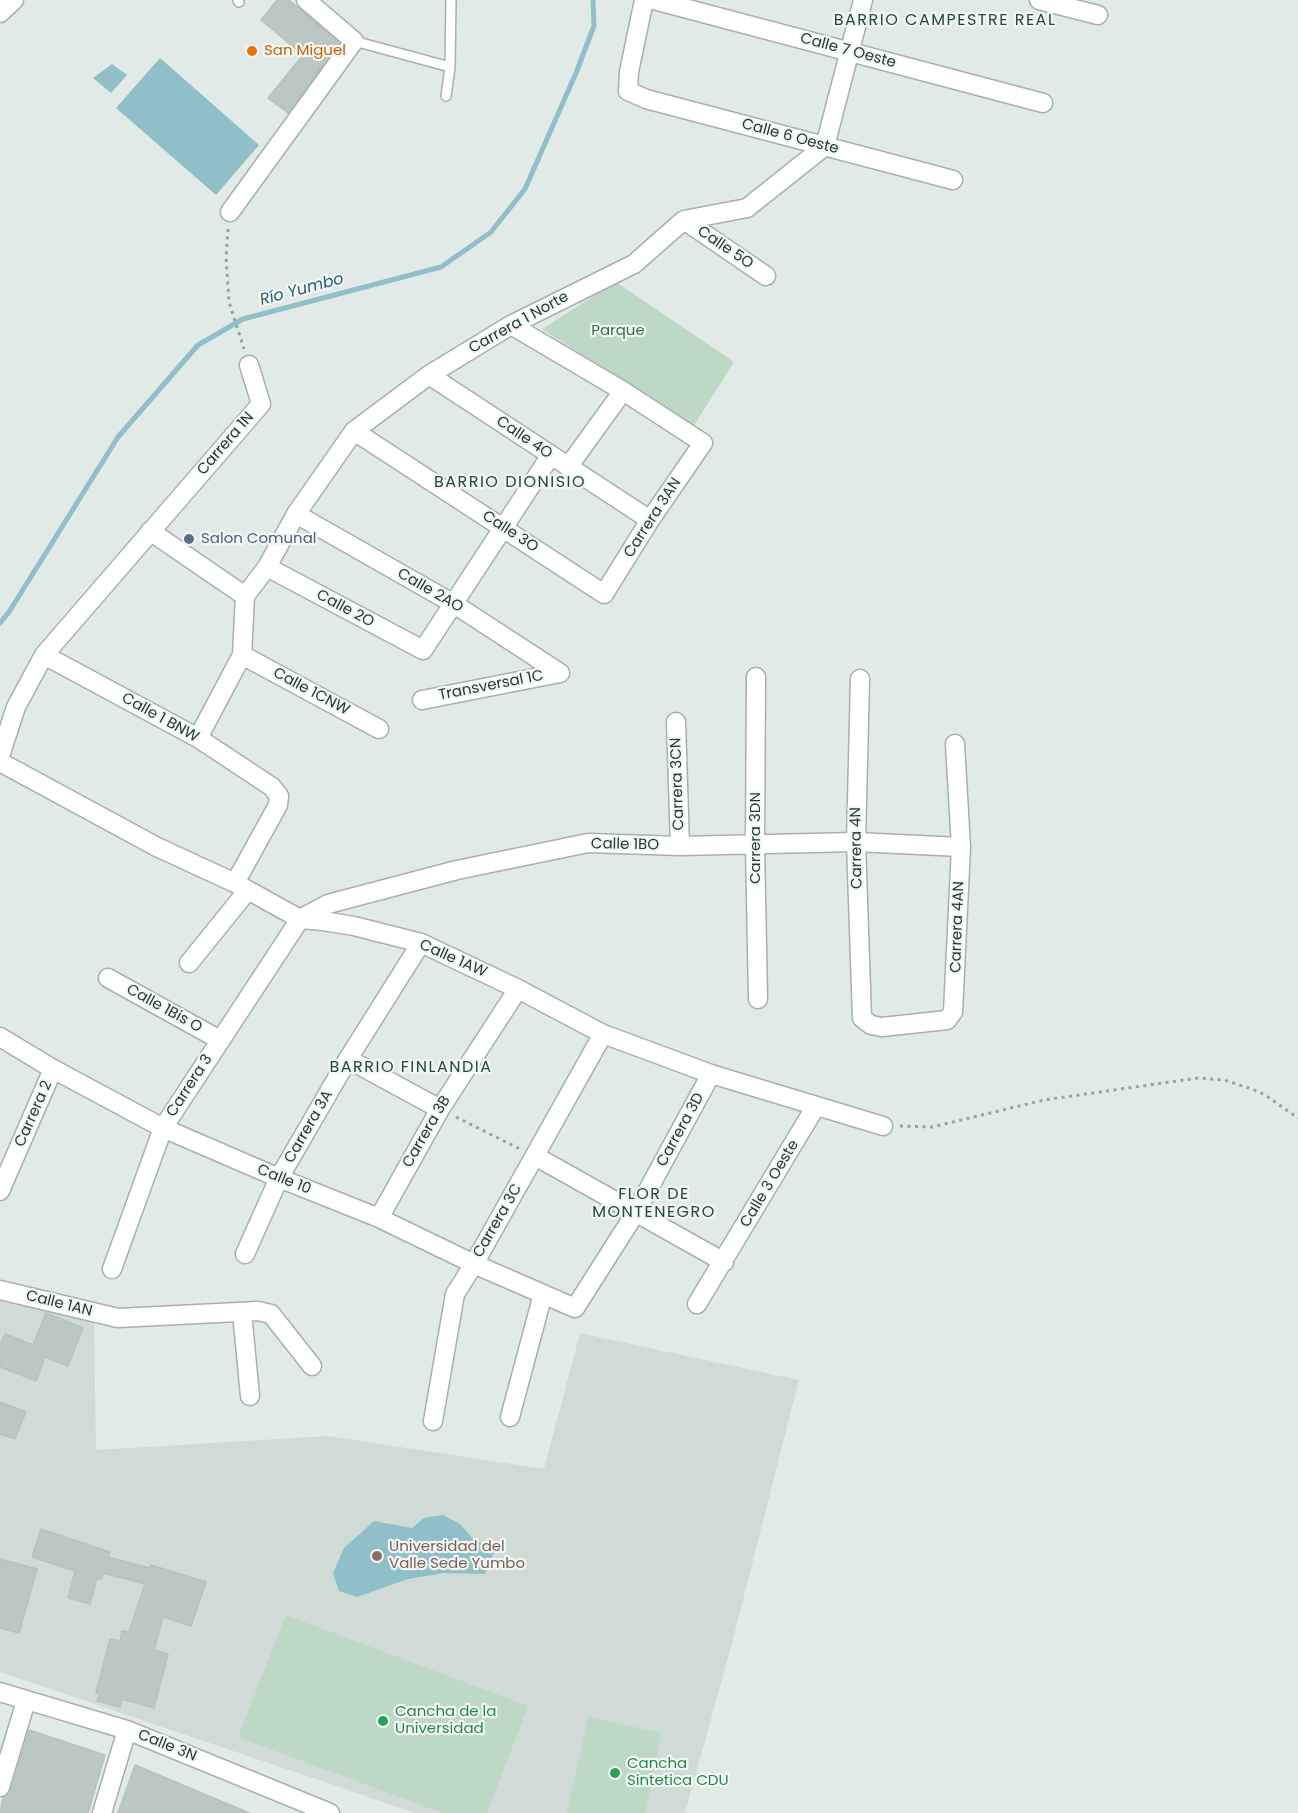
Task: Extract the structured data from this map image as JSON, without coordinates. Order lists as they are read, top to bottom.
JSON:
{
  "streets": {
    "street": [
      "Calle 7 Oeste",
      "Calle 6 Oeste",
      "Calle 5O",
      "Carrera 1 Norte",
      "Calle 4O",
      "Carrera 1N",
      "Carrera 3AN",
      "Calle 3O",
      "Calle 2AO",
      "Calle 2O",
      "Transversal 1C",
      "Calle 1CNW",
      "Calle 1 BNW",
      "Carrera 3CN",
      "Carrera 3DN",
      "Calle 1BO",
      "Carrera 4N",
      "Carrera 4AN",
      "Calle 1AW",
      "Calle 1Bis O",
      "Carrera 3",
      "Carrera 2",
      "Carrera 3A",
      "Carrera 3D",
      "Carrera 3B",
      "Calle 10",
      "Calle 3 Oeste",
      "Carrera 3C",
      "Calle 1AN",
      "Calle 3N"
    ]
  },
  "crossings": [
    ["Calle 5O", "Carrera 1 Norte"],
    ["Carrera 1 Norte", "Calle 4O"],
    ["Carrera 1 Norte", "Calle 3O"],
    ["Carrera 1 Norte", "Calle 2AO"],
    ["Carrera 1 Norte", "Calle 2O"],
    ["Calle 4O", "Carrera 3AN"],
    ["Carrera 1N", "Calle 1 BNW"],
    ["Carrera 3AN", "Calle 3O"],
    ["Calle 2AO", "Calle 2O"],
    ["Calle 2AO", "Transversal 1C"],
    ["Calle 1 BNW", "Calle 1AW"],
    ["Carrera 3CN", "Calle 1BO"],
    ["Carrera 3DN", "Calle 1BO"],
    ["Calle 1BO", "Carrera 4N"],
    ["Calle 1BO", "Carrera 4AN"],
    ["Calle 1BO", "Calle 1AW"],
    ["Calle 1BO", "Carrera 3"],
    ["Carrera 4N", "Carrera 4AN"],
    ["Calle 1AW", "Carrera 3"],
    ["Calle 1AW", "Carrera 3A"],
    ["Calle 1AW", "Carrera 3D"],
    ["Calle 1AW", "Carrera 3B"],
    ["Calle 1AW", "Calle 3 Oeste"],
    ["Calle 1AW", "Carrera 3C"],
    ["Calle 1Bis O", "Carrera 3"],
    ["Carrera 3", "Calle 10"],
    ["Carrera 2", "Calle 10"],
    ["Carrera 3A", "Calle 10"],
    ["Carrera 3D", "Calle 10"],
    ["Carrera 3B", "Calle 10"],
    ["Calle 10", "Carrera 3C"]
  ],
  "districts": [
    "BARRIO CAMPESTRE REAL",
    "BARRIO DIONISIO",
    "BARRIO FINLANDIA",
    "FLOR DE MONTENEGRO"
  ],
  "water": ["Río Yumbo"],
  "parks": ["Parque"],
  "places": [
    "San Miguel",
    "Salon Comunal",
    "Universidad del Valle Sede Yumbo",
    "Cancha de la Universidad",
    "Cancha Sintetica CDU"
  ]
}
